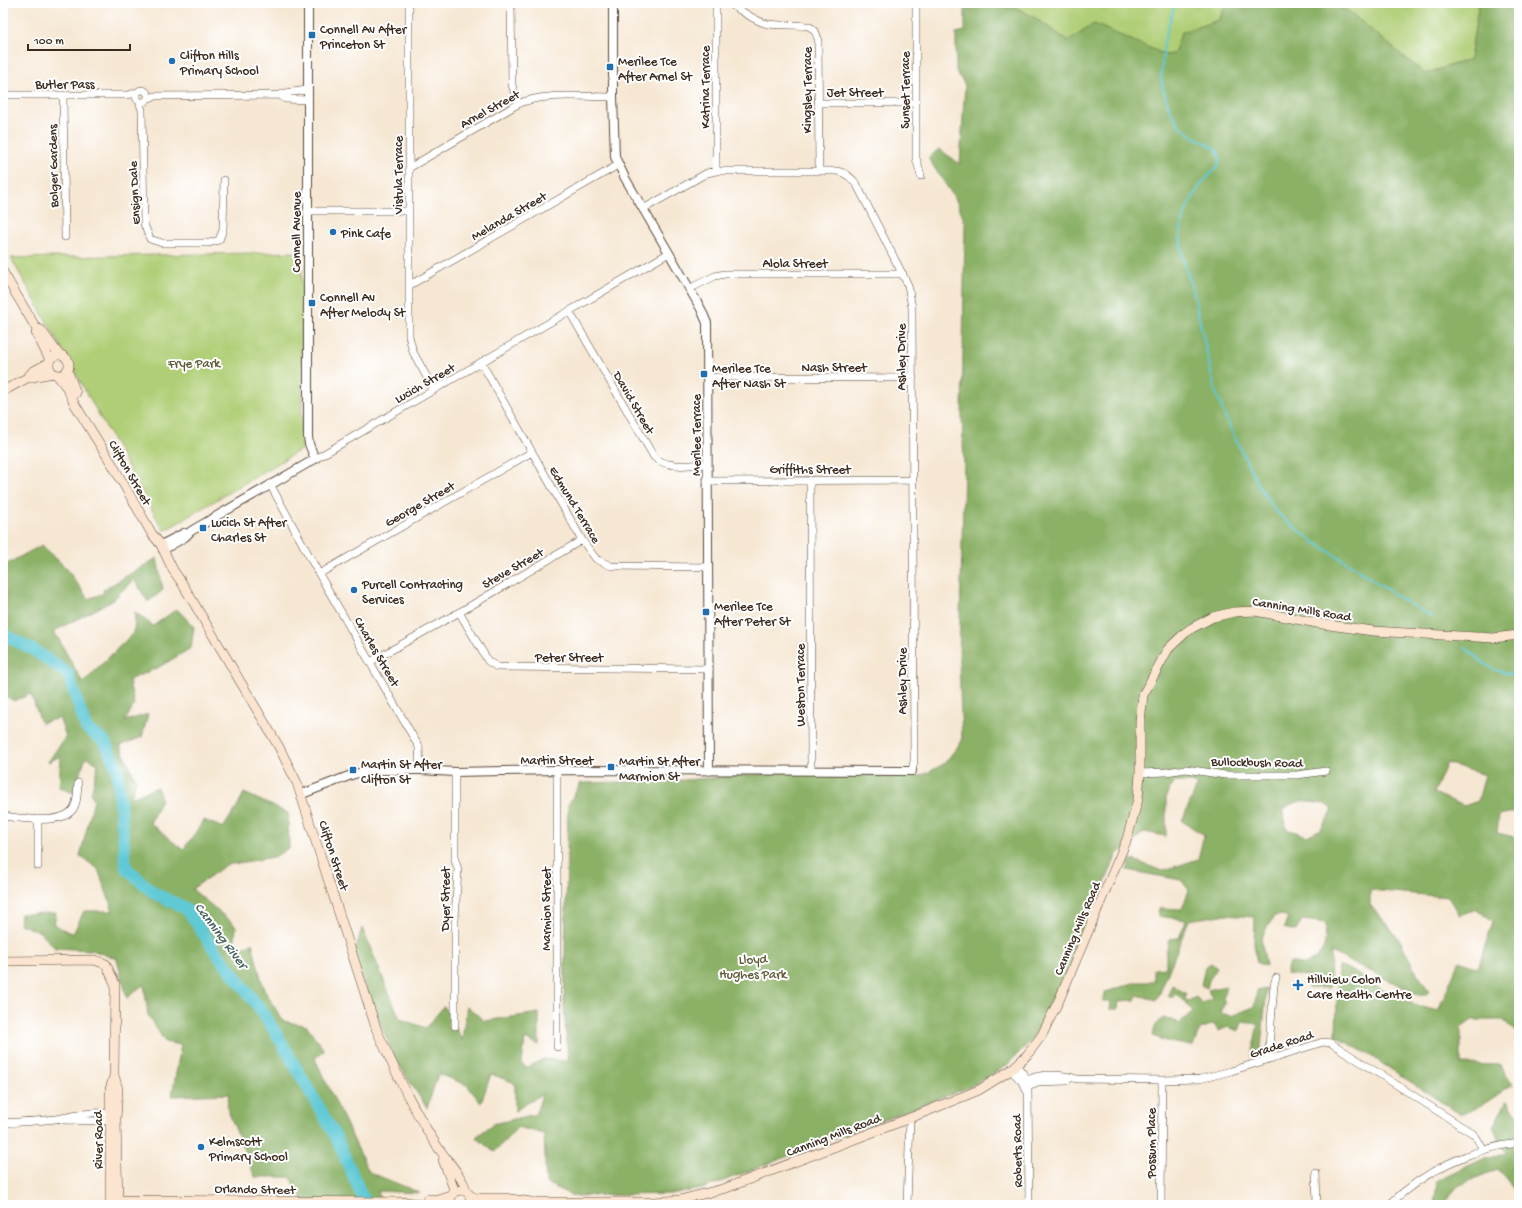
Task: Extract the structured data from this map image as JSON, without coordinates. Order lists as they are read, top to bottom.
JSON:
{
  "streets": {
    "main road": [
      "Clifton Street",
      "Canning Mills Road",
      "River Road",
      "Orlando Street"
    ],
    "street": [
      "Butler Pass",
      "Katrina Terrace",
      "Kingsley Terrace",
      "Sunset Terrace",
      "Jet Street",
      "Arnel Street",
      "Bolger Gardens",
      "Vistula Terrace",
      "Ensign Dale",
      "Melanda Street",
      "Connell Avenue",
      "Alola Street",
      "Ashley Drive",
      "Nash Street",
      "Lucich Street",
      "David Street",
      "Merilee Terrace",
      "Griffiths Street",
      "George Street",
      "Edmund Terrace",
      "Steve Street",
      "Charles Street",
      "Peter Street",
      "Weston Terrace",
      "Martin Street",
      "Bullockbush Road",
      "Dyer Street",
      "Marmion Street",
      "Grade Road",
      "Possum Place",
      "Roberts Road"
    ]
  },
  "crossings": [
    ["Butler Pass", "Bolger Gardens"],
    ["Butler Pass", "Ensign Dale"],
    ["Butler Pass", "Connell Avenue"],
    ["Katrina Terrace", "Ashley Drive"],
    ["Kingsley Terrace", "Jet Street"],
    ["Kingsley Terrace", "Ashley Drive"],
    ["Sunset Terrace", "Jet Street"],
    ["Arnel Street", "Vistula Terrace"],
    ["Arnel Street", "Merilee Terrace"],
    ["Vistula Terrace", "Melanda Street"],
    ["Vistula Terrace", "Lucich Street"],
    ["Melanda Street", "Merilee Terrace"],
    ["Connell Avenue", "Lucich Street"],
    ["Alola Street", "Ashley Drive"],
    ["Alola Street", "Merilee Terrace"],
    ["Ashley Drive", "Nash Street"],
    ["Ashley Drive", "Merilee Terrace"],
    ["Ashley Drive", "Griffiths Street"],
    ["Ashley Drive", "Martin Street"],
    ["Nash Street", "Merilee Terrace"],
    ["Lucich Street", "David Street"],
    ["Lucich Street", "Merilee Terrace"],
    ["Lucich Street", "Clifton Street"],
    ["Lucich Street", "Edmund Terrace"],
    ["Lucich Street", "Charles Street"],
    ["David Street", "Merilee Terrace"],
    ["Merilee Terrace", "Griffiths Street"],
    ["Merilee Terrace", "Edmund Terrace"],
    ["Merilee Terrace", "Peter Street"],
    ["Merilee Terrace", "Martin Street"],
    ["Griffiths Street", "Weston Terrace"],
    ["Clifton Street", "Canning Mills Road"],
    ["Clifton Street", "Martin Street"],
    ["Clifton Street", "Orlando Street"],
    ["George Street", "Edmund Terrace"],
    ["George Street", "Charles Street"],
    ["Edmund Terrace", "Steve Street"],
    ["Steve Street", "Charles Street"],
    ["Steve Street", "Peter Street"],
    ["Canning Mills Road", "Bullockbush Road"],
    ["Canning Mills Road", "Roberts Road"],
    ["Canning Mills Road", "Orlando Street"],
    ["Charles Street", "Martin Street"],
    ["Weston Terrace", "Martin Street"],
    ["Martin Street", "Dyer Street"],
    ["Martin Street", "Marmion Street"],
    ["Grade Road", "Possum Place"],
    ["Grade Road", "Roberts Road"],
    ["River Road", "Orlando Street"]
  ],
  "water": ["Canning River"],
  "parks": ["Frye Park", "Lloyd Hughes Park"],
  "places": {
    "transit": [
      "Connell Av After Princeton St",
      "Merilee Tce After Arnel St",
      "Connell Av After Melody St",
      "Merilee Tce After Nash St",
      "Lucich St After Charles St",
      "Merilee Tce After Peter St",
      "Martin St After Marmion St",
      "Martin St After Clifton St"
    ],
    "other": [
      "Clifton Hills Primary School",
      "Pink Cafe",
      "Purcell Contracting Services",
      "Kelmscott Primary School"
    ],
    "health": ["Hillview Colon Care Health Centre"]
  },
  "scale_bar": "100 m"
}
